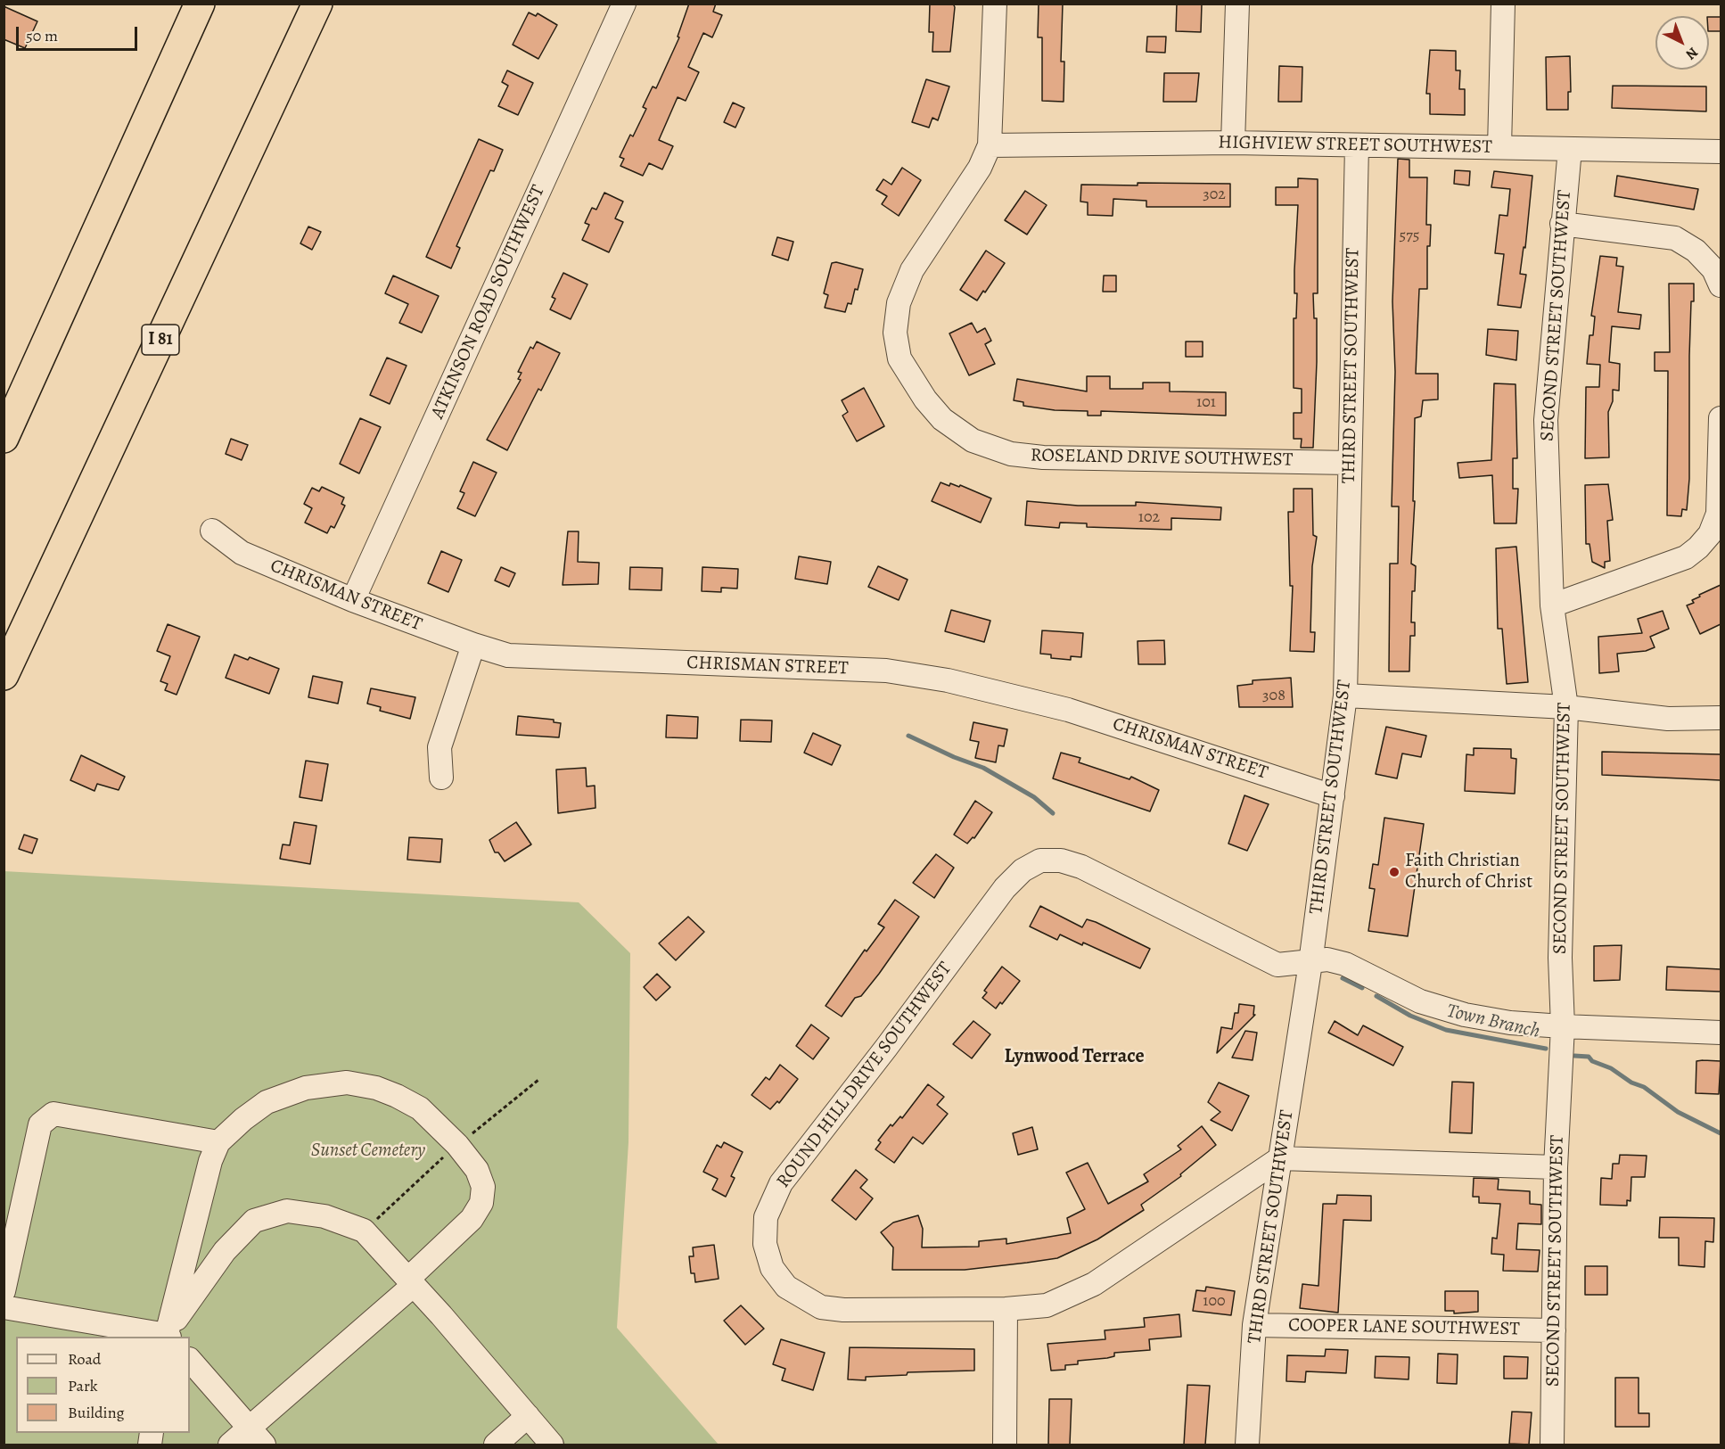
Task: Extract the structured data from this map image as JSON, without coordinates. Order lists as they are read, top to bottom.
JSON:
{
  "streets": {
    "highway": ["I 81"],
    "street": [
      "HIGHVIEW STREET SOUTHWEST",
      "ATKINSON ROAD SOUTHWEST",
      "SECOND STREET SOUTHWEST",
      "THIRD STREET SOUTHWEST",
      "ROSELAND DRIVE SOUTHWEST",
      "CHRISMAN STREET",
      "ROUND HILL DRIVE SOUTHWEST",
      "COOPER LANE SOUTHWEST"
    ]
  },
  "crossings": [
    ["HIGHVIEW STREET SOUTHWEST", "SECOND STREET SOUTHWEST"],
    ["HIGHVIEW STREET SOUTHWEST", "THIRD STREET SOUTHWEST"],
    ["HIGHVIEW STREET SOUTHWEST", "ROSELAND DRIVE SOUTHWEST"],
    ["ATKINSON ROAD SOUTHWEST", "CHRISMAN STREET"],
    ["SECOND STREET SOUTHWEST", "COOPER LANE SOUTHWEST"],
    ["THIRD STREET SOUTHWEST", "ROSELAND DRIVE SOUTHWEST"],
    ["THIRD STREET SOUTHWEST", "CHRISMAN STREET"],
    ["THIRD STREET SOUTHWEST", "ROUND HILL DRIVE SOUTHWEST"],
    ["THIRD STREET SOUTHWEST", "COOPER LANE SOUTHWEST"]
  ],
  "districts": ["Lynwood Terrace"],
  "water": ["Town Branch"],
  "parks": ["Sunset Cemetery"],
  "places": ["Faith Christian Church of Christ"],
  "house_numbers": [
    "302",
    "575",
    "101",
    "102",
    "308",
    "100"
  ],
  "legend": ["Road", "Park", "Building"],
  "scale_bar": "50 m",
  "north": "bottom right"
}
